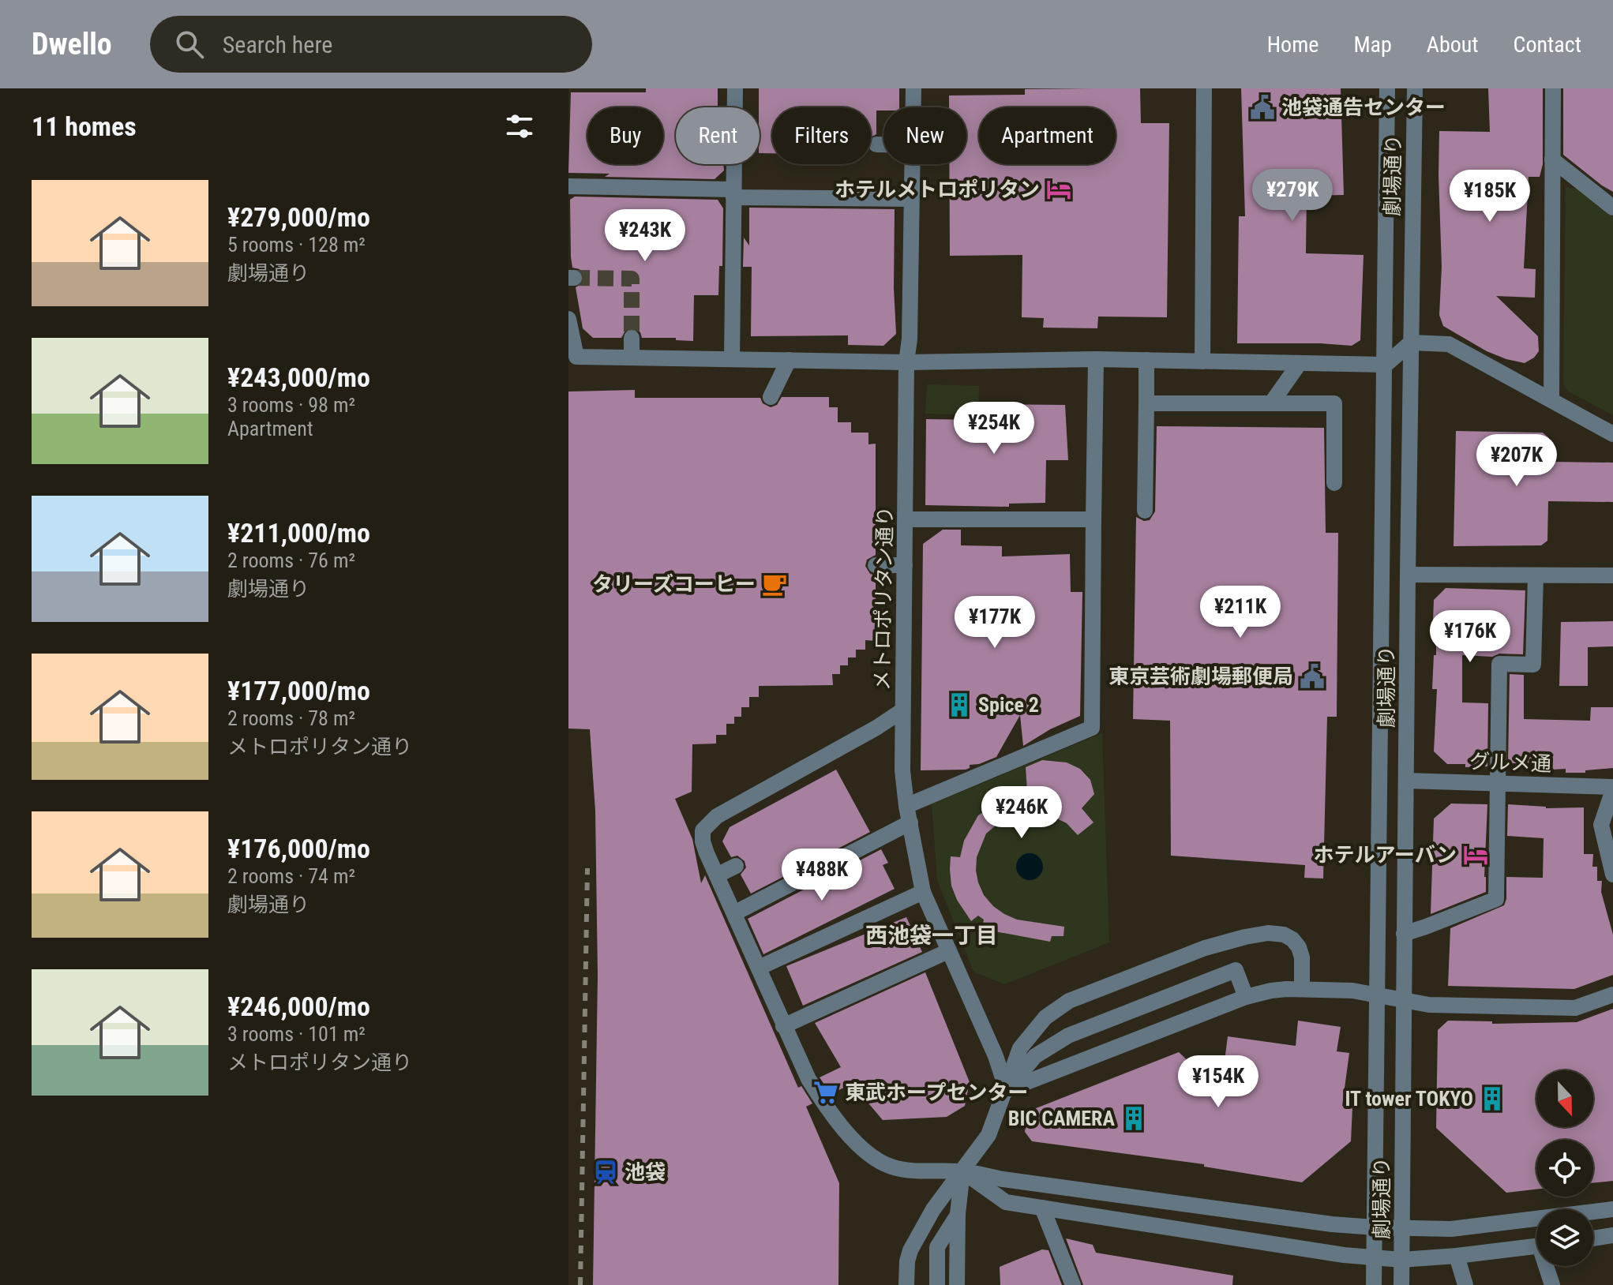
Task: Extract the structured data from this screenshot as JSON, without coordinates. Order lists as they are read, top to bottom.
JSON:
{
  "streets": {
    "street": ["劇場通り", "メトロポリタン通り", "グルメ通"]
  },
  "crossings": [
    ["劇場通り", "グルメ通"]
  ],
  "districts": ["西池袋一丁目"],
  "places": {
    "public building": ["池袋通告センター", "東京芸術劇場郵便局"],
    "hotel": ["ホテルメトロポリタン", "ホテルアーバン"],
    "cafe": ["タリーズコーヒー"],
    "building": ["Spice 2", "IT tower TOKYO", "BIC CAMERA"],
    "supermarket": ["東武ホープセンター"],
    "station": ["池袋"]
  },
  "north": "bottom",
  "page": {
    "header": "Dwello",
    "search": "Search here",
    "nav": [
      "Home",
      "Map",
      "About",
      "Contact"
    ],
    "heading": "11 homes",
    "chip": [
      "Buy",
      "Rent",
      "Filters",
      "New",
      "Apartment"
    ],
    "list": [
      {
        "name": "¥279,000/mo",
        "note": "5 rooms · 128 m² · 劇場通り"
      },
      {
        "name": "¥243,000/mo",
        "note": "3 rooms · 98 m² · Apartment"
      },
      {
        "name": "¥211,000/mo",
        "note": "2 rooms · 76 m² · 劇場通り"
      },
      {
        "name": "¥177,000/mo",
        "note": "2 rooms · 78 m² · メトロポリタン通り"
      },
      {
        "name": "¥176,000/mo",
        "note": "2 rooms · 74 m² · 劇場通り"
      },
      {
        "name": "¥246,000/mo",
        "note": "3 rooms · 101 m² · メトロポリタン通り"
      }
    ],
    "price": [
      "¥279K",
      "¥185K",
      "¥243K",
      "¥254K",
      "¥207K",
      "¥211K",
      "¥177K",
      "¥176K",
      "¥246K",
      "¥488K",
      "¥154K"
    ]
  }
}
